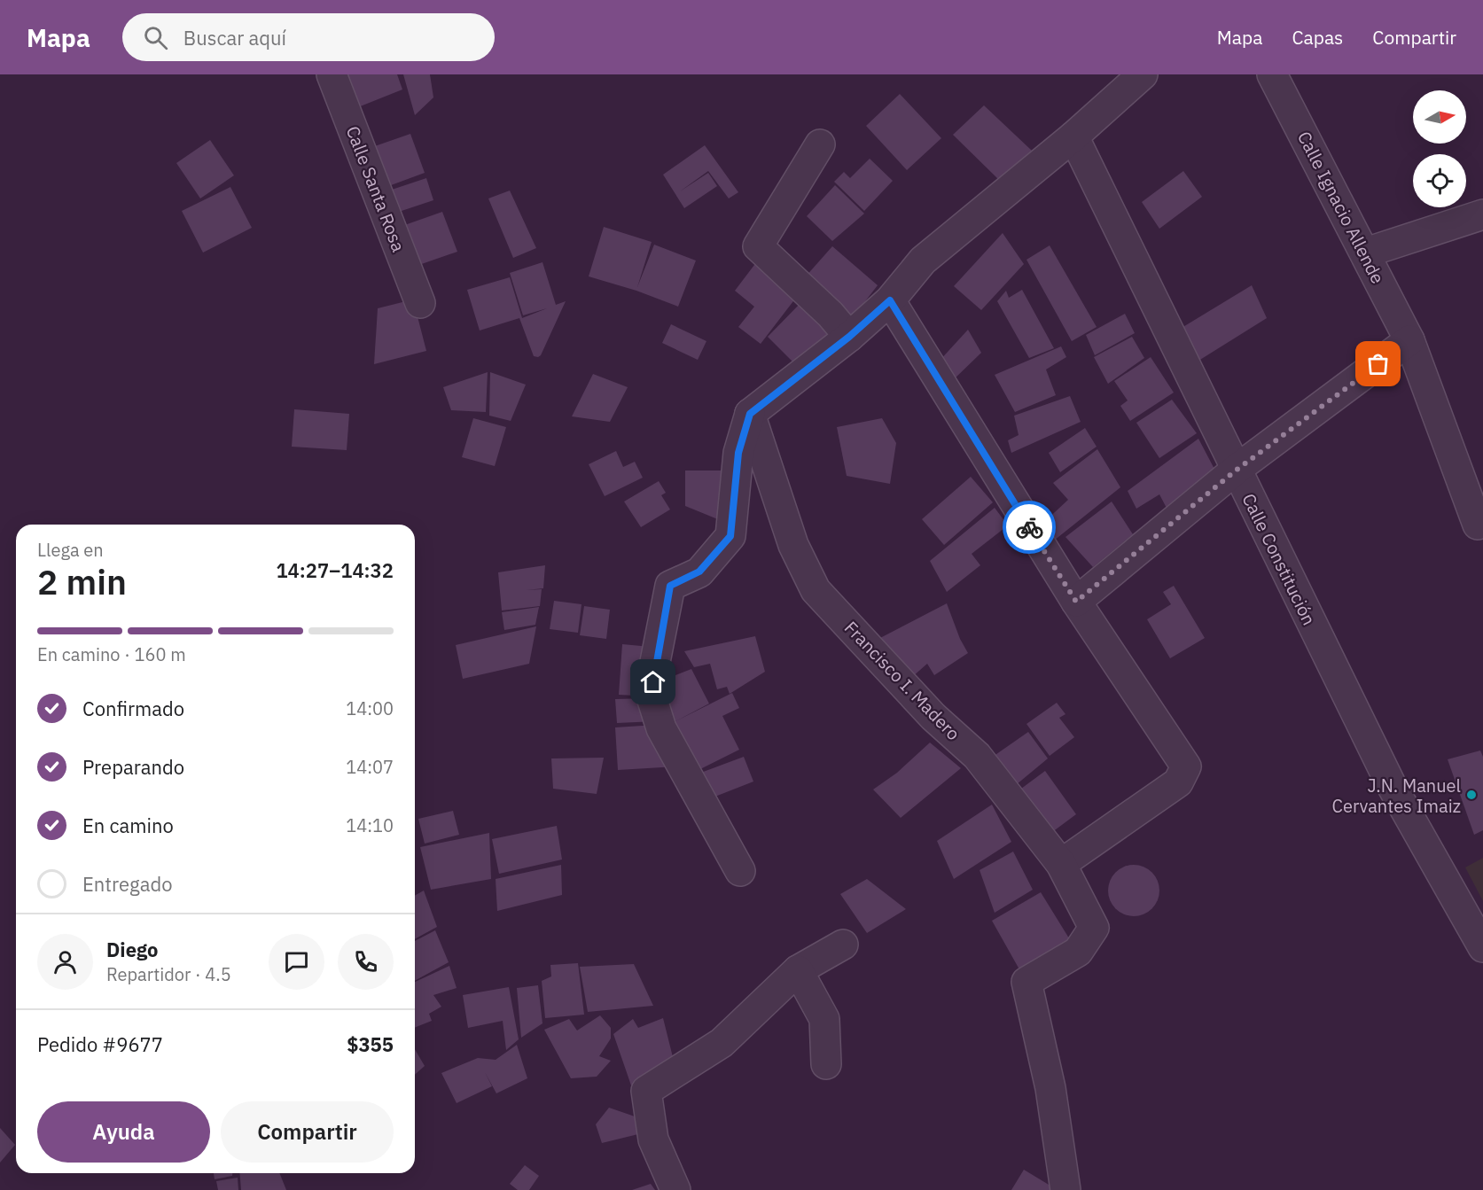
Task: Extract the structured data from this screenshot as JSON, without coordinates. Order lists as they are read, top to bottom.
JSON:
{
  "streets": {
    "street": [
      "Calle Santa Rosa",
      "Calle Ignacio Allende",
      "Calle Constitución",
      "Francisco I. Madero"
    ]
  },
  "places": ["J.N. Manuel Cervantes Imaiz"],
  "north": "right",
  "page": {
    "header": "Mapa",
    "search": "Buscar aquí",
    "nav": ["Mapa", "Capas", "Compartir"],
    "heading": ["2 min", "Llega en", "14:27–14:32"],
    "panel": [
      "Diego",
      "Repartidor · 4.5",
      "Pedido #9677",
      "$355"
    ],
    "bar": "En camino · 160 m",
    "list": [
      ["Confirmado", "14:00"],
      ["Preparando", "14:07"],
      ["En camino", "14:10"],
      "Entregado"
    ],
    "buttons": ["Ayuda", "Compartir"]
  }
}
